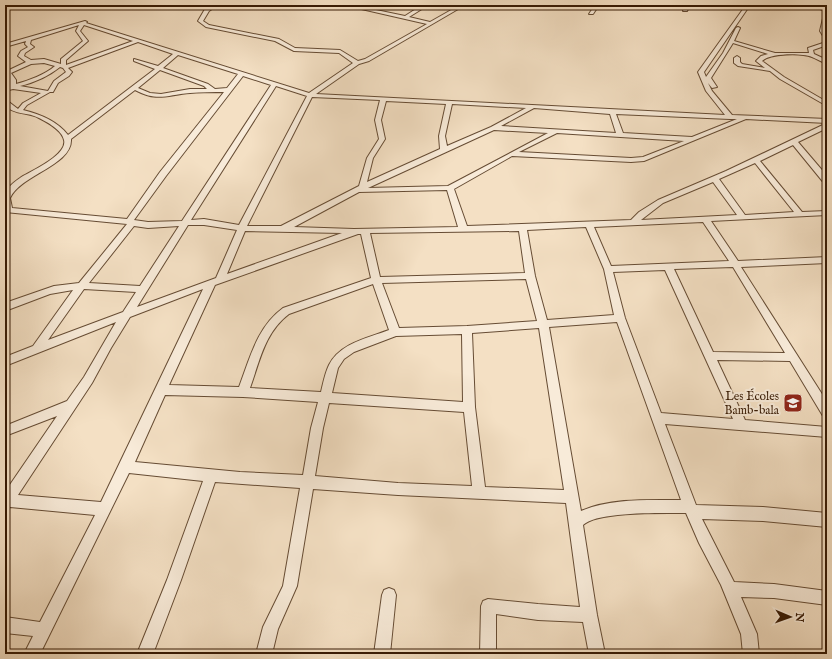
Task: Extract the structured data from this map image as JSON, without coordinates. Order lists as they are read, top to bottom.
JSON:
{
  "places": {
    "school or university": ["Les Écoles Bamb-bala"]
  },
  "north": "right"
}
